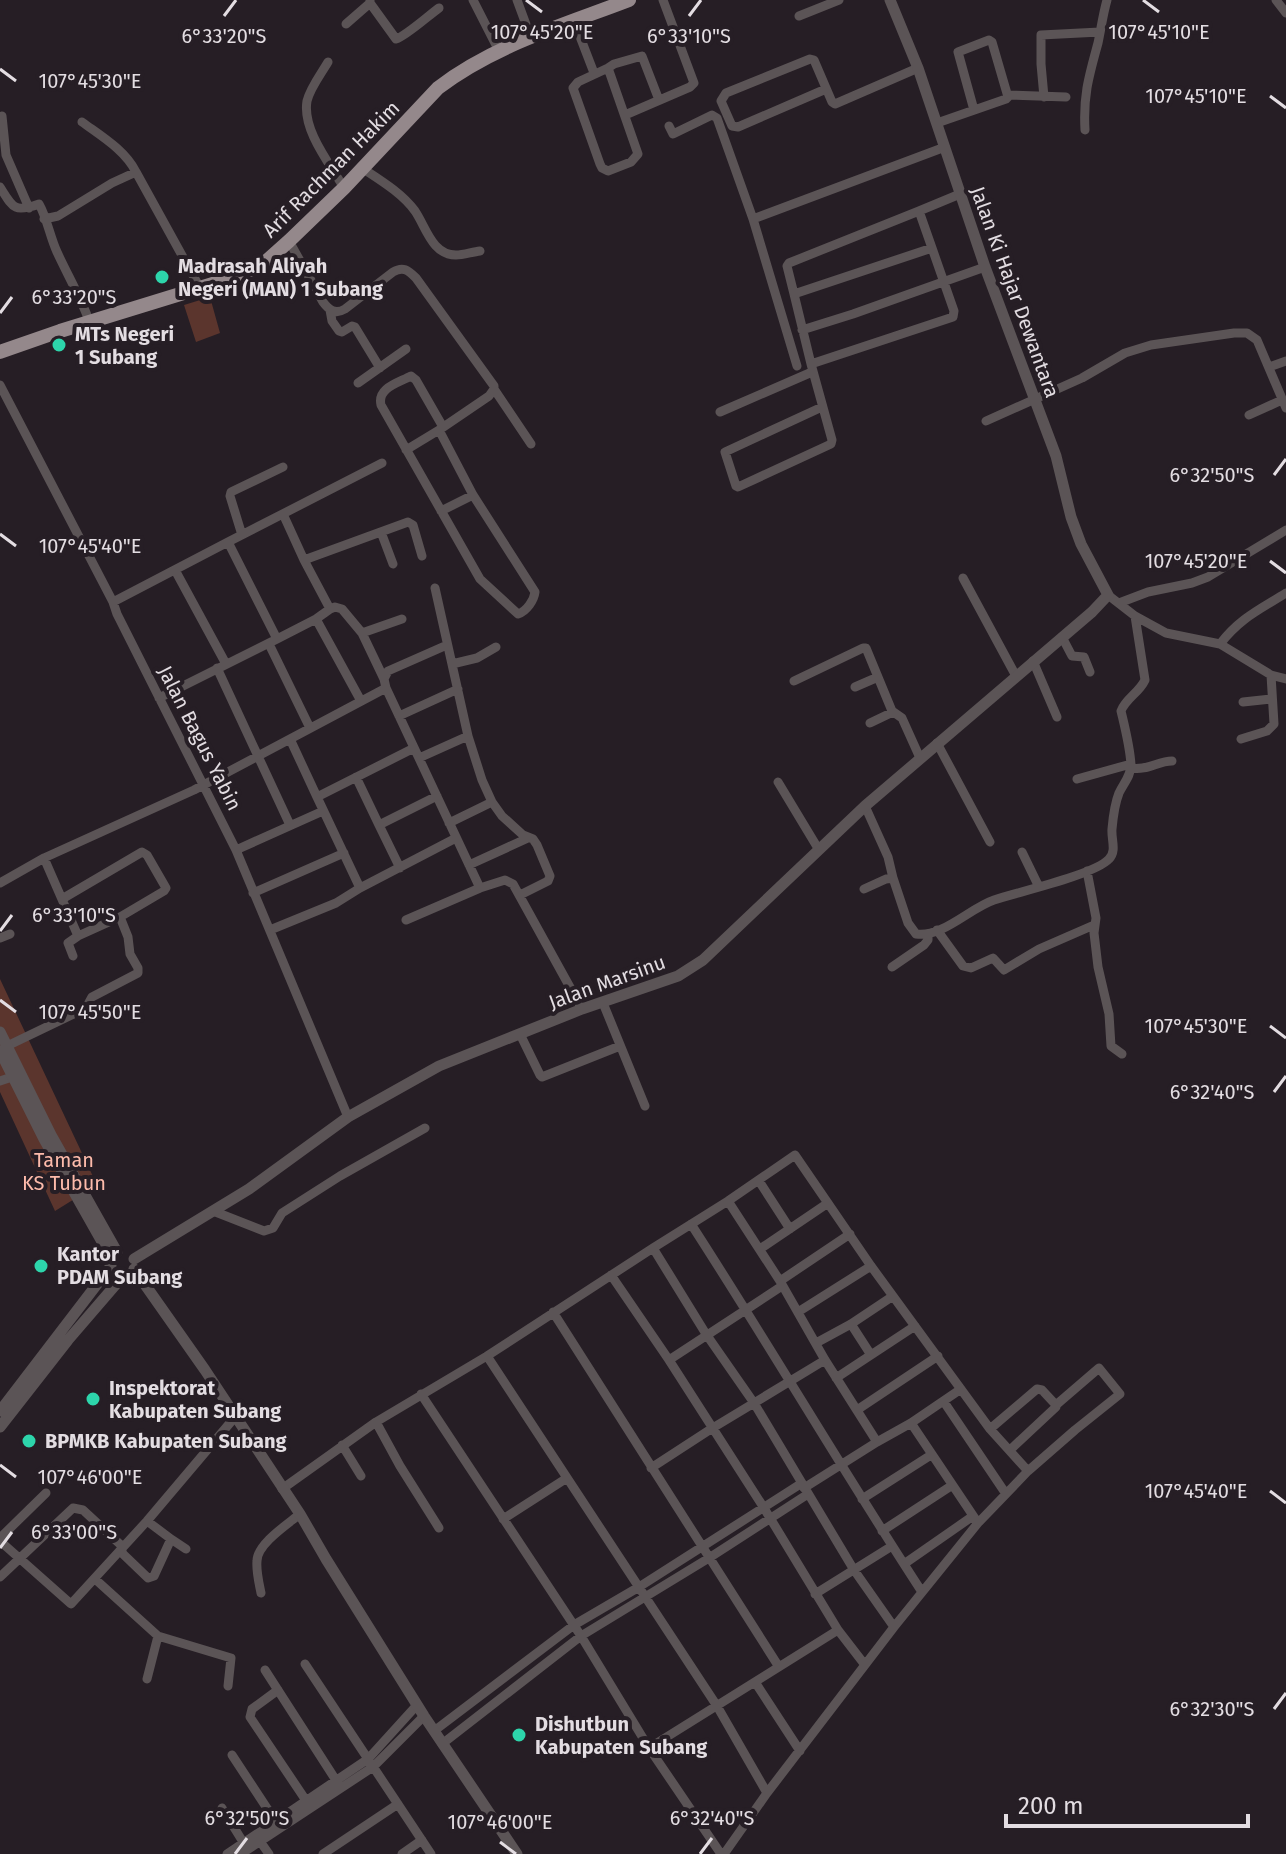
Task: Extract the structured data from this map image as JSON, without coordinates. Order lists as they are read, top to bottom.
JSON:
{
  "streets": {
    "main road": ["Arif Rachman Hakim"],
    "street": ["Jalan Ki Hajar Dewantara", "Jalan Bagus Yabin", "Jalan Marsinu"]
  },
  "crossings": [
    ["Jalan Ki Hajar Dewantara", "Jalan Marsinu"],
    ["Jalan Bagus Yabin", "Jalan Marsinu"]
  ],
  "parks": ["Taman KS Tubun"],
  "places": [
    "Madrasah Aliyah Negeri (MAN) 1 Subang",
    "MTs Negeri 1 Subang",
    "Kantor PDAM Subang",
    "Inspektorat Kabupaten Subang",
    "BPMKB Kabupaten Subang",
    "Dishutbun Kabupaten Subang"
  ],
  "scale_bar": "200 m",
  "coordinates": [
    "107°45'10\"E",
    "107°45'20\"E",
    "6°33'20\"S",
    "6°33'10\"S",
    "107°45'30\"E",
    "6°32'50\"S",
    "107°45'40\"E",
    "107°45'50\"E",
    "6°32'40\"S",
    "107°46'00\"E",
    "6°33'00\"S",
    "6°32'30\"S"
  ]
}
